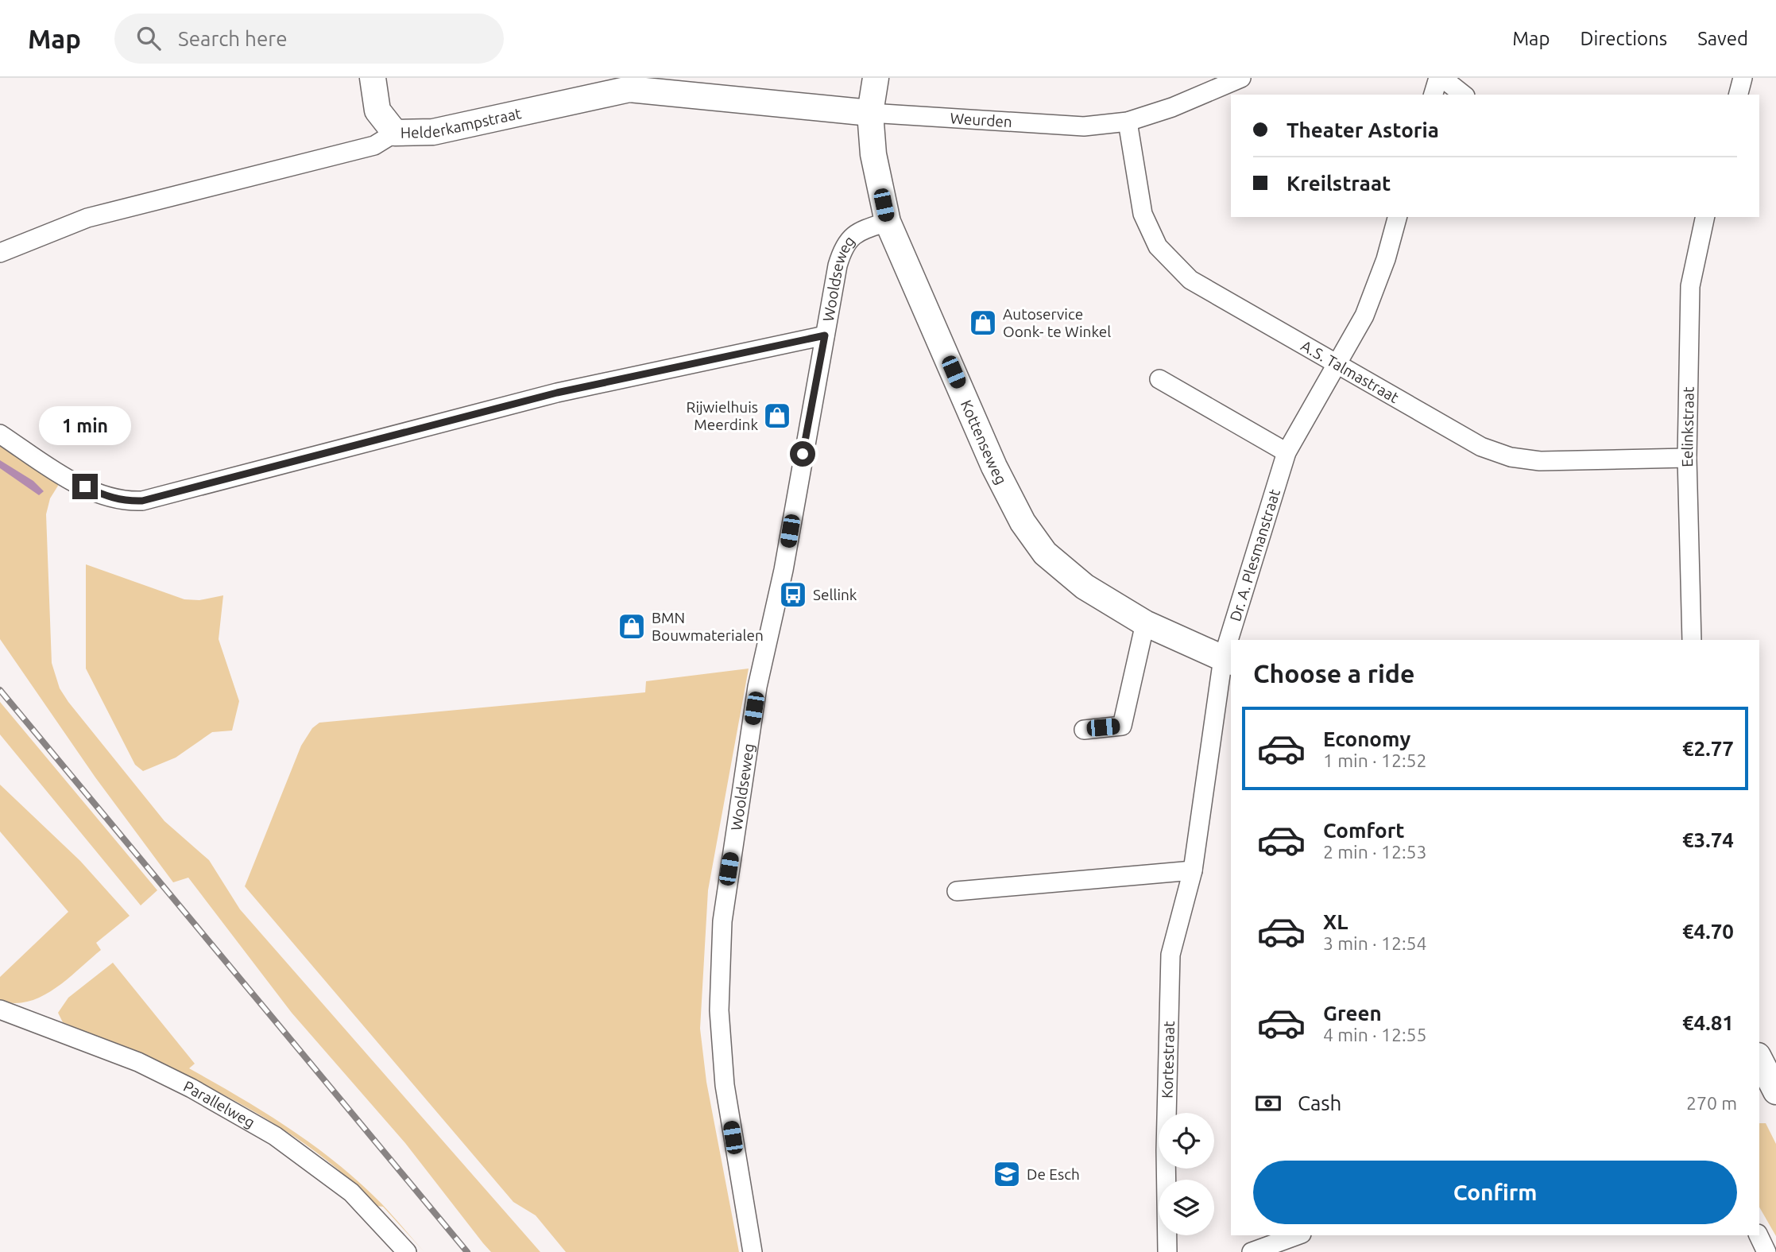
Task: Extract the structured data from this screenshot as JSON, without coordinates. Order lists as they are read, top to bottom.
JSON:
{
  "streets": {
    "street": [
      "Weurden",
      "Helderkampstraat",
      "Wooldseweg",
      "A.S. Talmastraat",
      "Eelinkstraat",
      "Kottenseweg",
      "Dr. A. Plesmanstraat",
      "Kortestraat",
      "Parallelweg"
    ]
  },
  "crossings": [
    ["Weurden", "Helderkampstraat"],
    ["Weurden", "A.S. Talmastraat"],
    ["Weurden", "Kottenseweg"],
    ["Helderkampstraat", "Kottenseweg"],
    ["Wooldseweg", "Kottenseweg"],
    ["A.S. Talmastraat", "Eelinkstraat"],
    ["A.S. Talmastraat", "Dr. A. Plesmanstraat"],
    ["Kottenseweg", "Kortestraat"]
  ],
  "places": {
    "shop": ["Autoservice Oonk- te Winkel", "Rijwielhuis Meerdink", "BMN Bouwmaterialen"],
    "bus stop": ["Sellink"],
    "school or university": ["De Esch"]
  },
  "page": {
    "header": "Map",
    "search": "Search here",
    "nav": ["Map", "Directions", "Saved"],
    "banner": ["Theater Astoria", "Kreilstraat"],
    "bubble": "1 min",
    "heading": "Choose a ride",
    "list": [
      {
        "name": "Economy",
        "note": "1 min · 12:52",
        "value": "€2.77"
      },
      {
        "name": "Comfort",
        "note": "2 min · 12:53",
        "value": "€3.74"
      },
      {
        "name": "XL",
        "note": "3 min · 12:54",
        "value": "€4.70"
      },
      {
        "name": "Green",
        "note": "4 min · 12:55",
        "value": "€4.81"
      }
    ],
    "pay": ["Cash", "270 m"],
    "buttons": "Confirm"
  }
}
